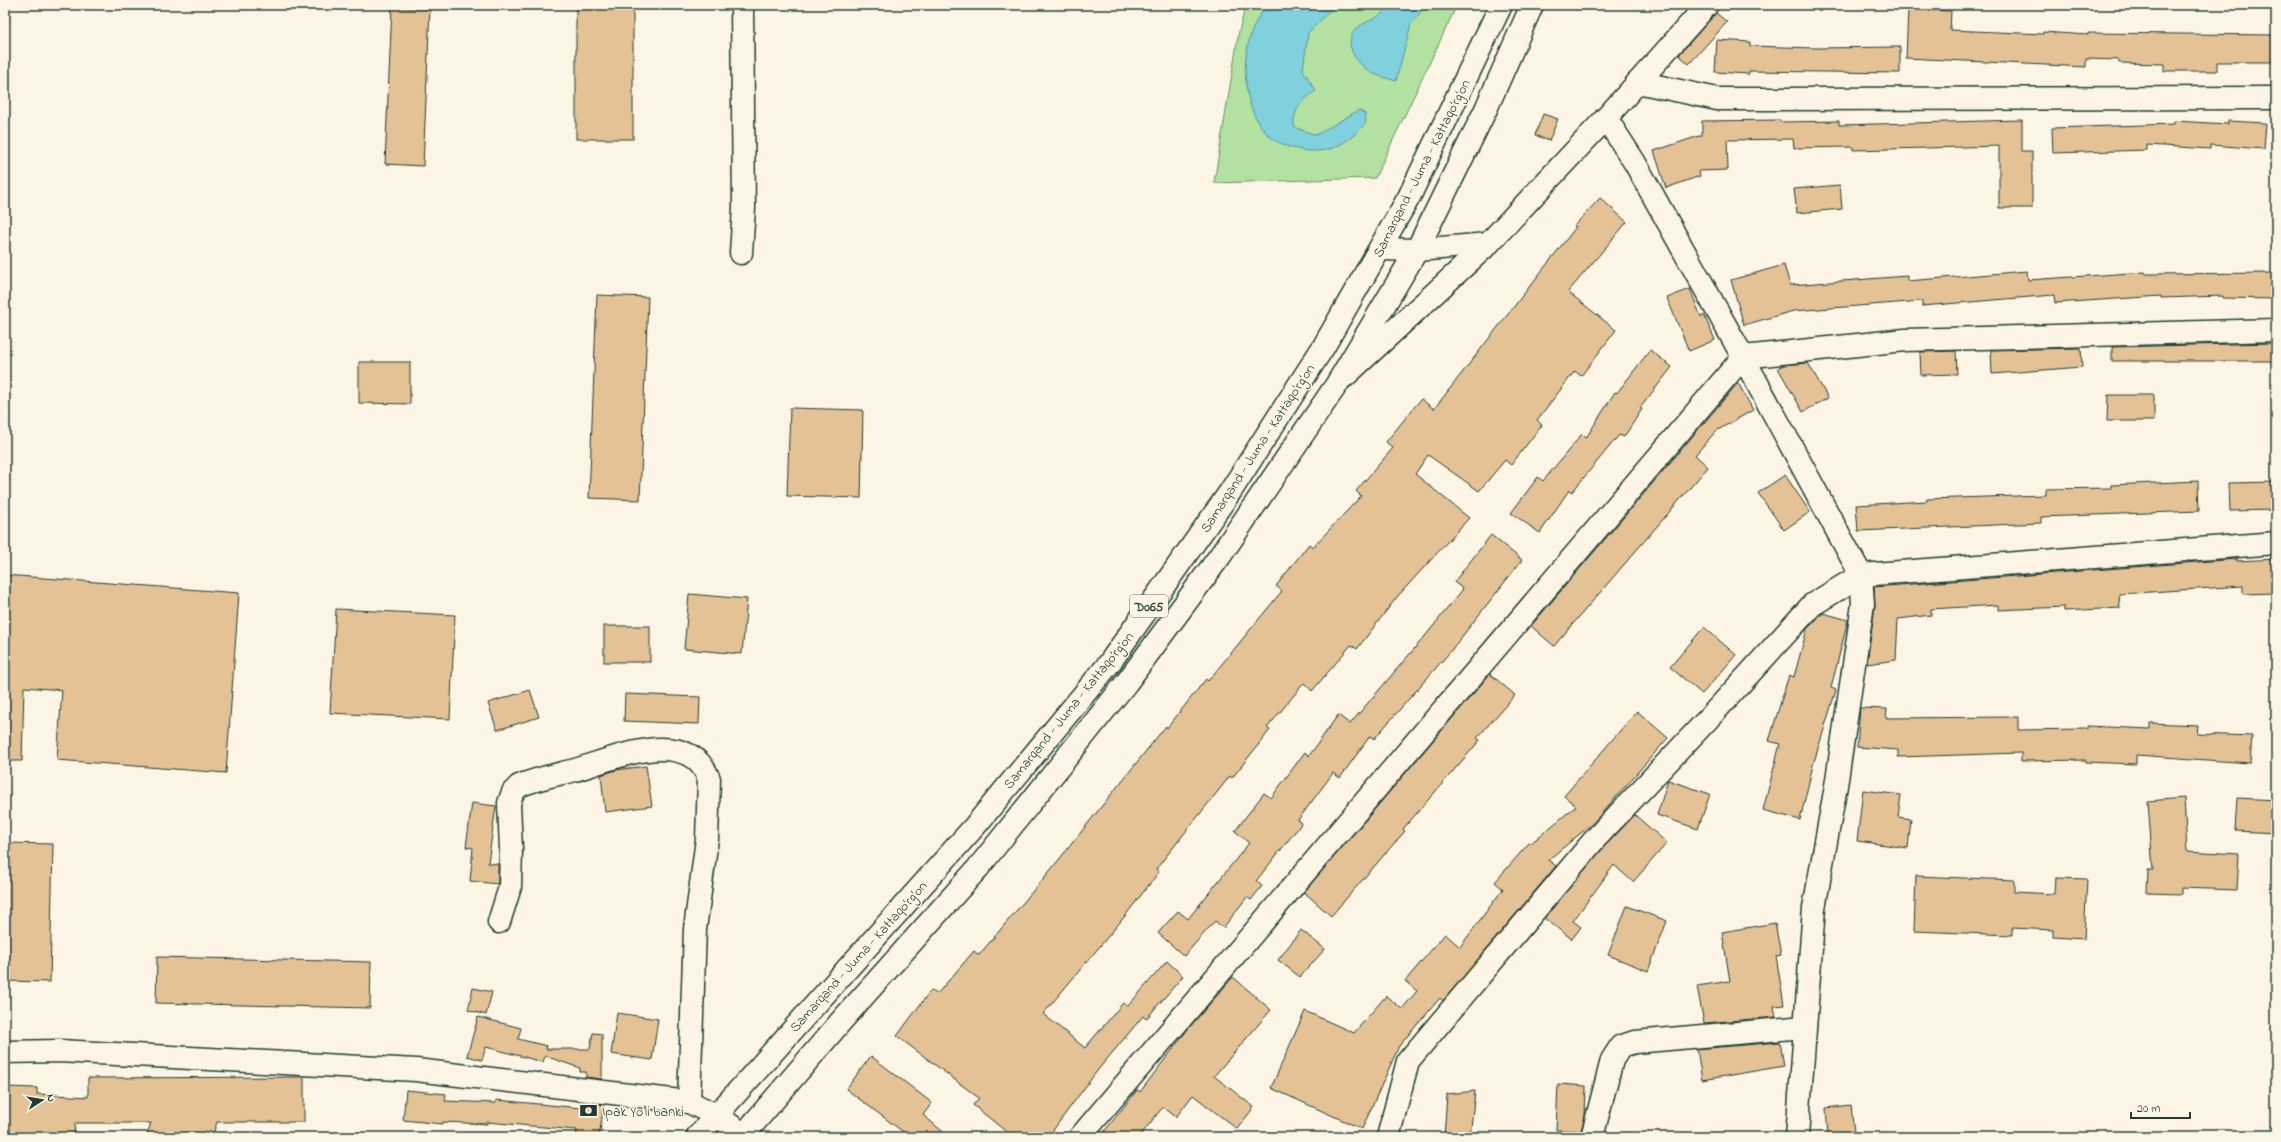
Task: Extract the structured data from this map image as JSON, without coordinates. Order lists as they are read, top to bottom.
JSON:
{
  "streets": {
    "street": ["Samarqand - Juma - Kattaqo‘rg‘on", "D065"]
  },
  "places": {
    "bank": ["Ipak Yo'li banki"]
  },
  "scale_bar": "20 m",
  "north": "right"
}
